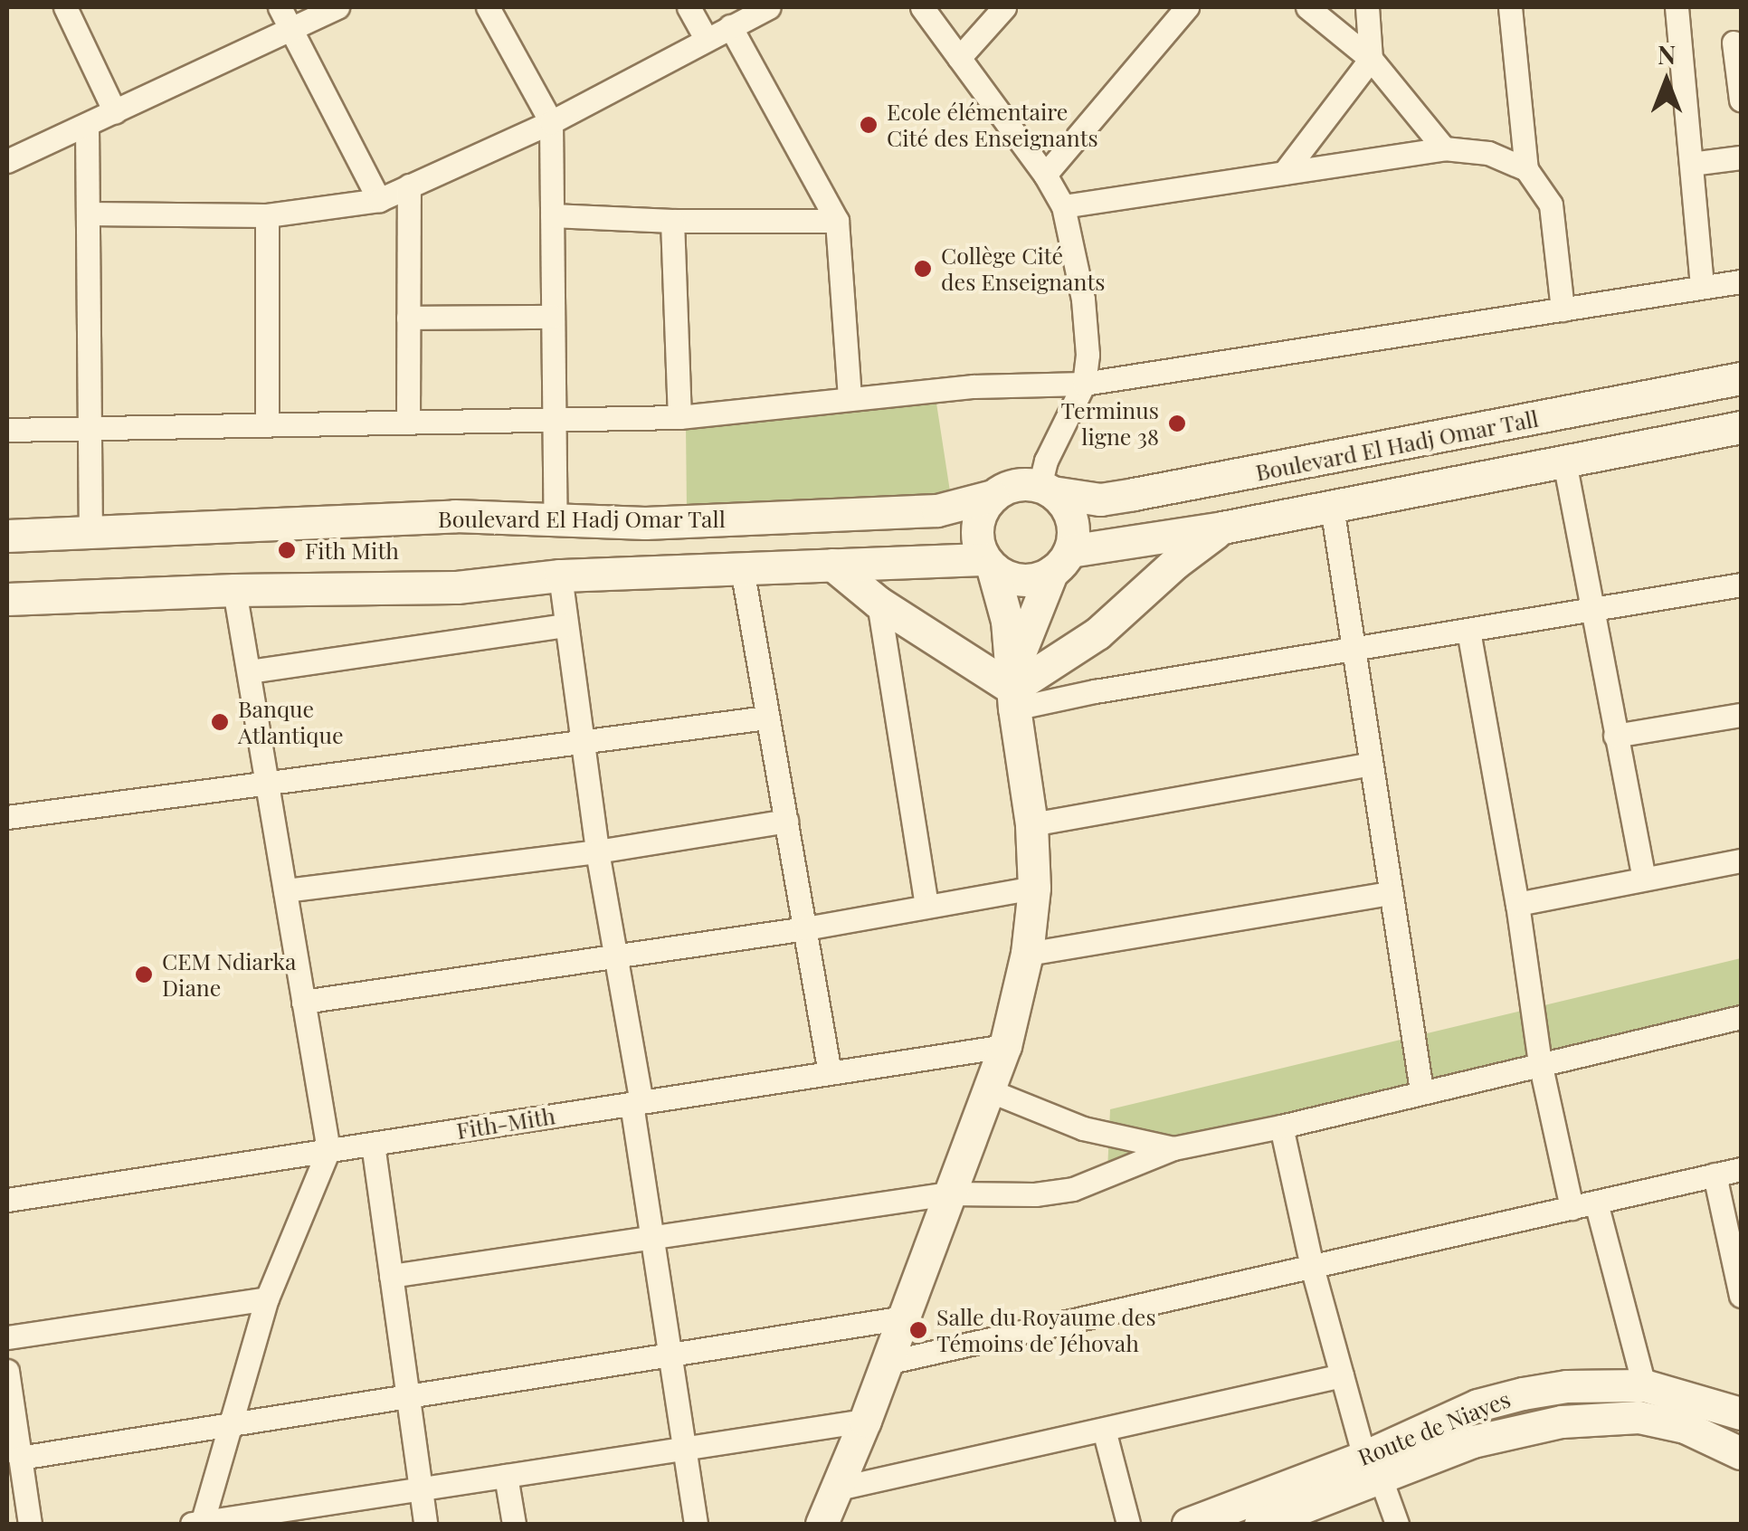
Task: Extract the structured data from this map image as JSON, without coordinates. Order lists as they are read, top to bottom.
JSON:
{
  "streets": {
    "main road": ["Boulevard El Hadj Omar Tall", "Route de Niayes"],
    "street": ["Fith-Mith"]
  },
  "places": [
    "Ecole élémentaire Cité des Enseignants",
    "Collège Cité des Enseignants",
    "Terminus ligne 38",
    "Fith Mith",
    "Banque Atlantique",
    "CEM Ndiarka Diane",
    "Salle du Royaume des Témoins de Jéhovah"
  ],
  "north": "top"
}
